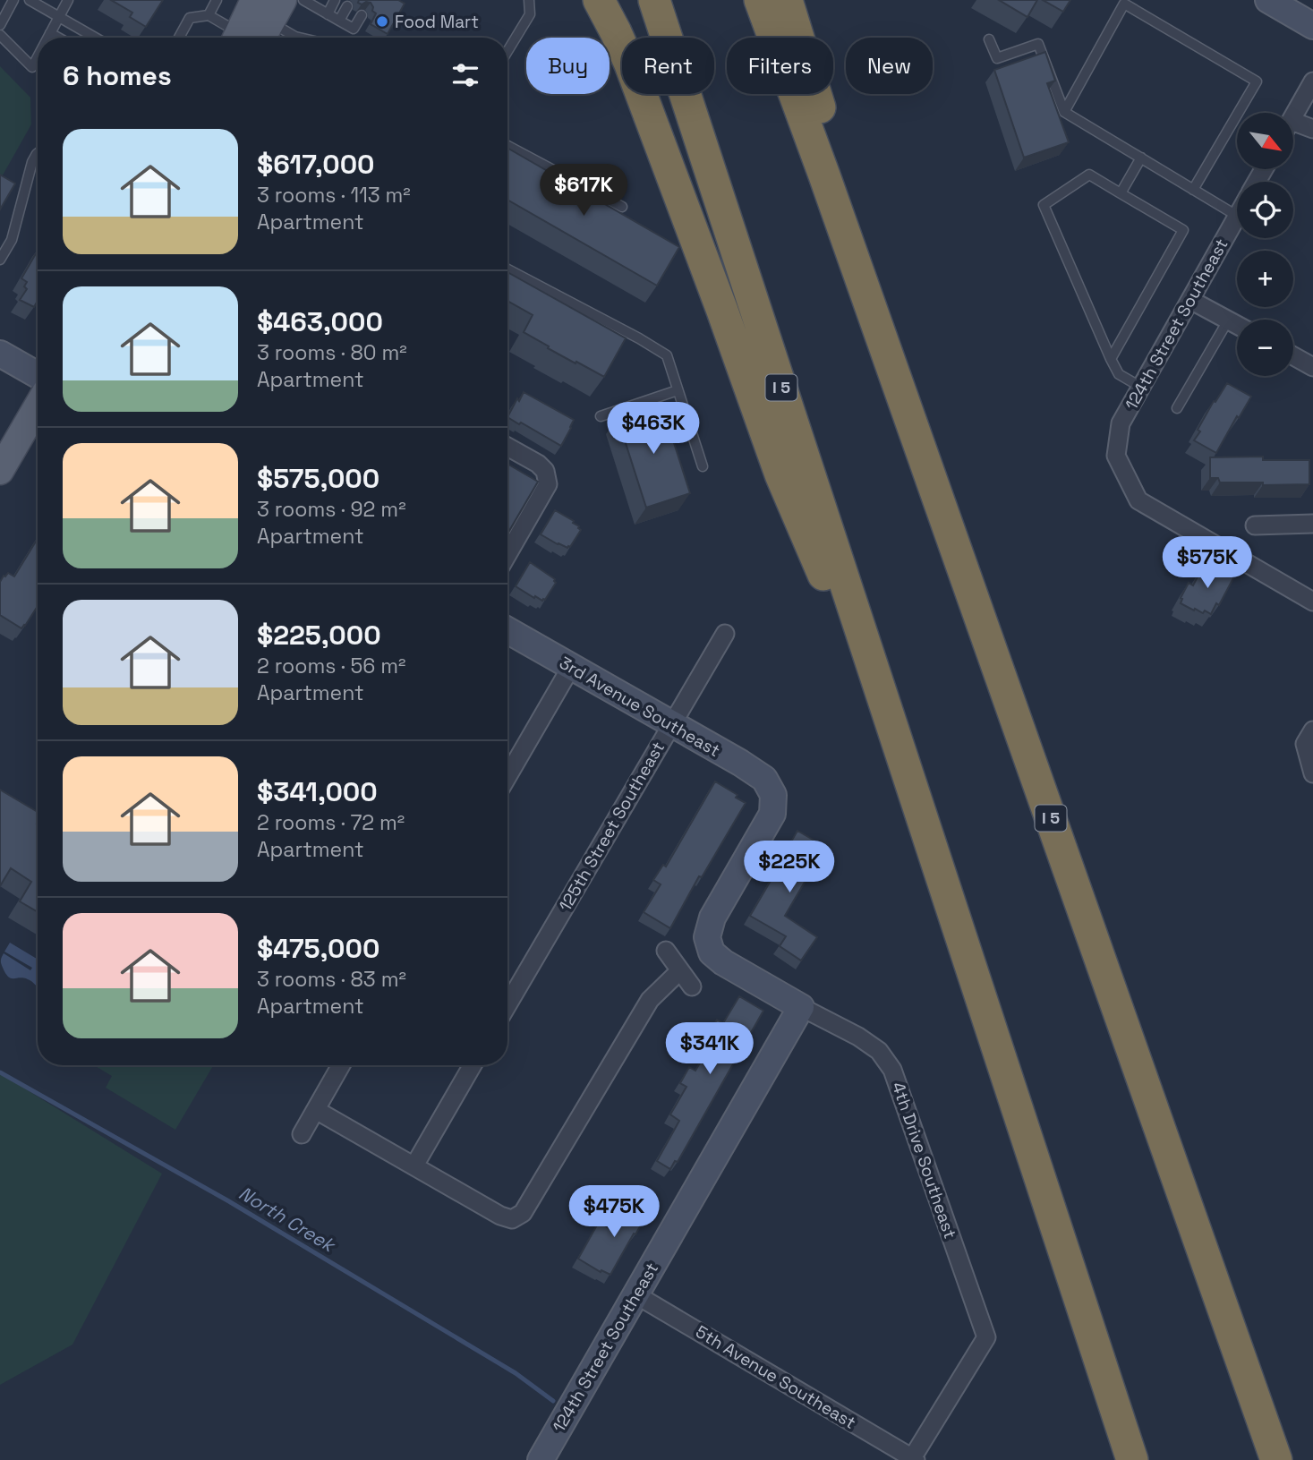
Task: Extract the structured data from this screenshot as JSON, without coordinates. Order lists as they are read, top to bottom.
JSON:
{
  "streets": {
    "highway": ["I 5"],
    "street": [
      "124th Street Southeast",
      "3rd Avenue Southeast",
      "125th Street Southeast",
      "4th Drive Southeast",
      "5th Avenue Southeast"
    ]
  },
  "crossings": [
    ["124th Street Southeast", "4th Drive Southeast"],
    ["124th Street Southeast", "5th Avenue Southeast"],
    ["3rd Avenue Southeast", "125th Street Southeast"],
    ["3rd Avenue Southeast", "4th Drive Southeast"],
    ["4th Drive Southeast", "5th Avenue Southeast"]
  ],
  "water": ["North Creek"],
  "places": ["Food Mart"],
  "north": "bottom right",
  "page": {
    "chip": [
      "Buy",
      "Rent",
      "Filters",
      "New"
    ],
    "heading": "6 homes",
    "map_buttons": ["+", "−"],
    "list": [
      {
        "name": "$617,000",
        "note": "3 rooms · 113 m² · Apartment"
      },
      {
        "name": "$463,000",
        "note": "3 rooms · 80 m² · Apartment"
      },
      {
        "name": "$575,000",
        "note": "3 rooms · 92 m² · Apartment"
      },
      {
        "name": "$225,000",
        "note": "2 rooms · 56 m² · Apartment"
      },
      {
        "name": "$341,000",
        "note": "2 rooms · 72 m² · Apartment"
      },
      {
        "name": "$475,000",
        "note": "3 rooms · 83 m² · Apartment"
      }
    ],
    "price": [
      "$617K",
      "$463K",
      "$575K",
      "$225K",
      "$341K",
      "$475K"
    ]
  }
}
